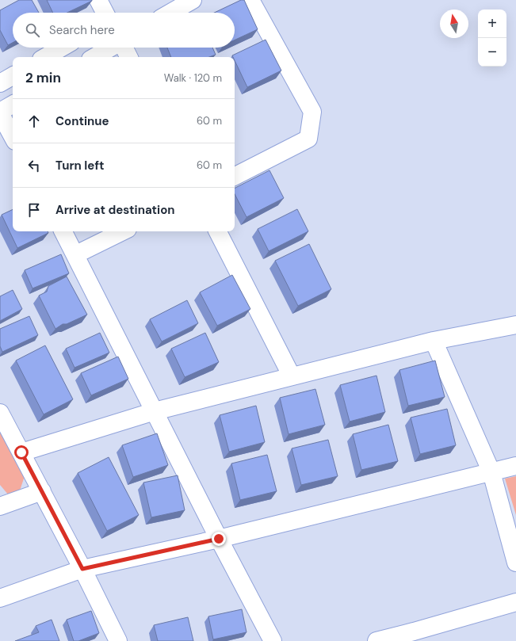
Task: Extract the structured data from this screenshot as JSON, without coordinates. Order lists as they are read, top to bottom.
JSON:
{
  "north": "top",
  "page": {
    "map_buttons": ["+", "−"],
    "search": "Search here",
    "heading": ["2 min", "Walk · 120 m"],
    "list": [
      ["Continue", "60 m"],
      ["Turn left", "60 m"],
      "Arrive at destination"
    ]
  }
}
